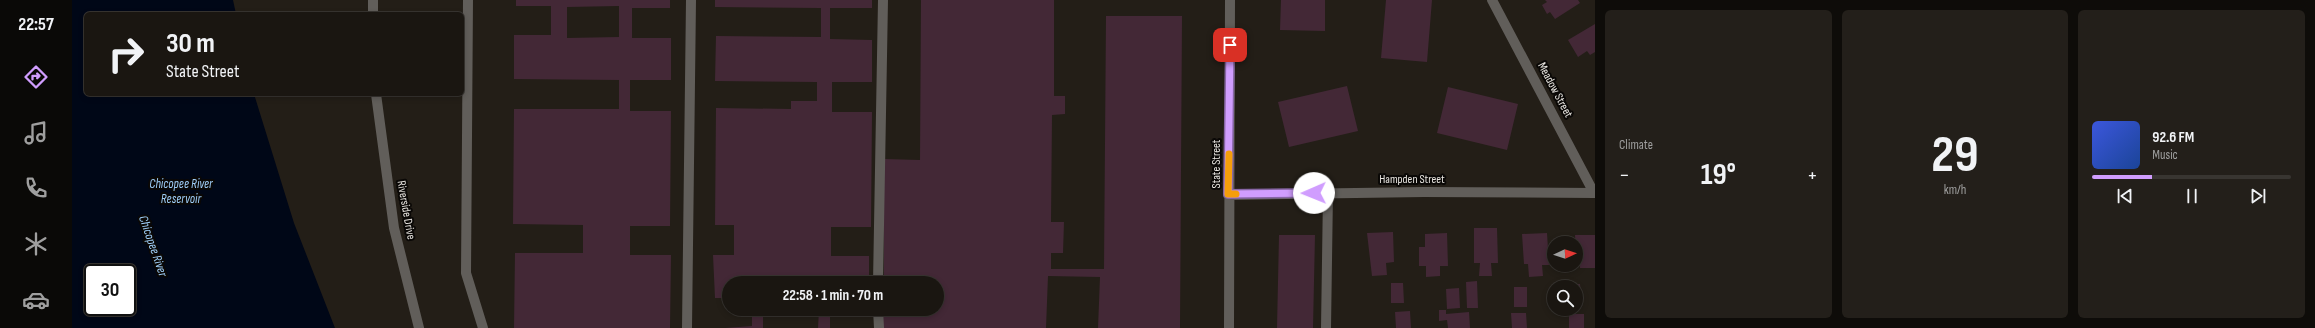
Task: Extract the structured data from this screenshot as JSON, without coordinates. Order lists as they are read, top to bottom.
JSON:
{
  "streets": {
    "street": [
      "Meadow Street",
      "State Street",
      "Hampden Street",
      "Riverside Drive"
    ]
  },
  "crossings": [
    ["Meadow Street", "Hampden Street"],
    ["State Street", "Hampden Street"]
  ],
  "water": ["Chicopee River Reservoir", "Chicopee River"],
  "north": "right",
  "page": {
    "tabs": "22:57",
    "tile": [
      "Climate",
      ["29", "km/h"]
    ],
    "turn": ["30 m", "State Street"],
    "song": ["92.6 FM", "Music"],
    "heat": ["−", "19°", "+"],
    "limit": "30",
    "trip": "22:58 · 1 min · 70 m"
  }
}
